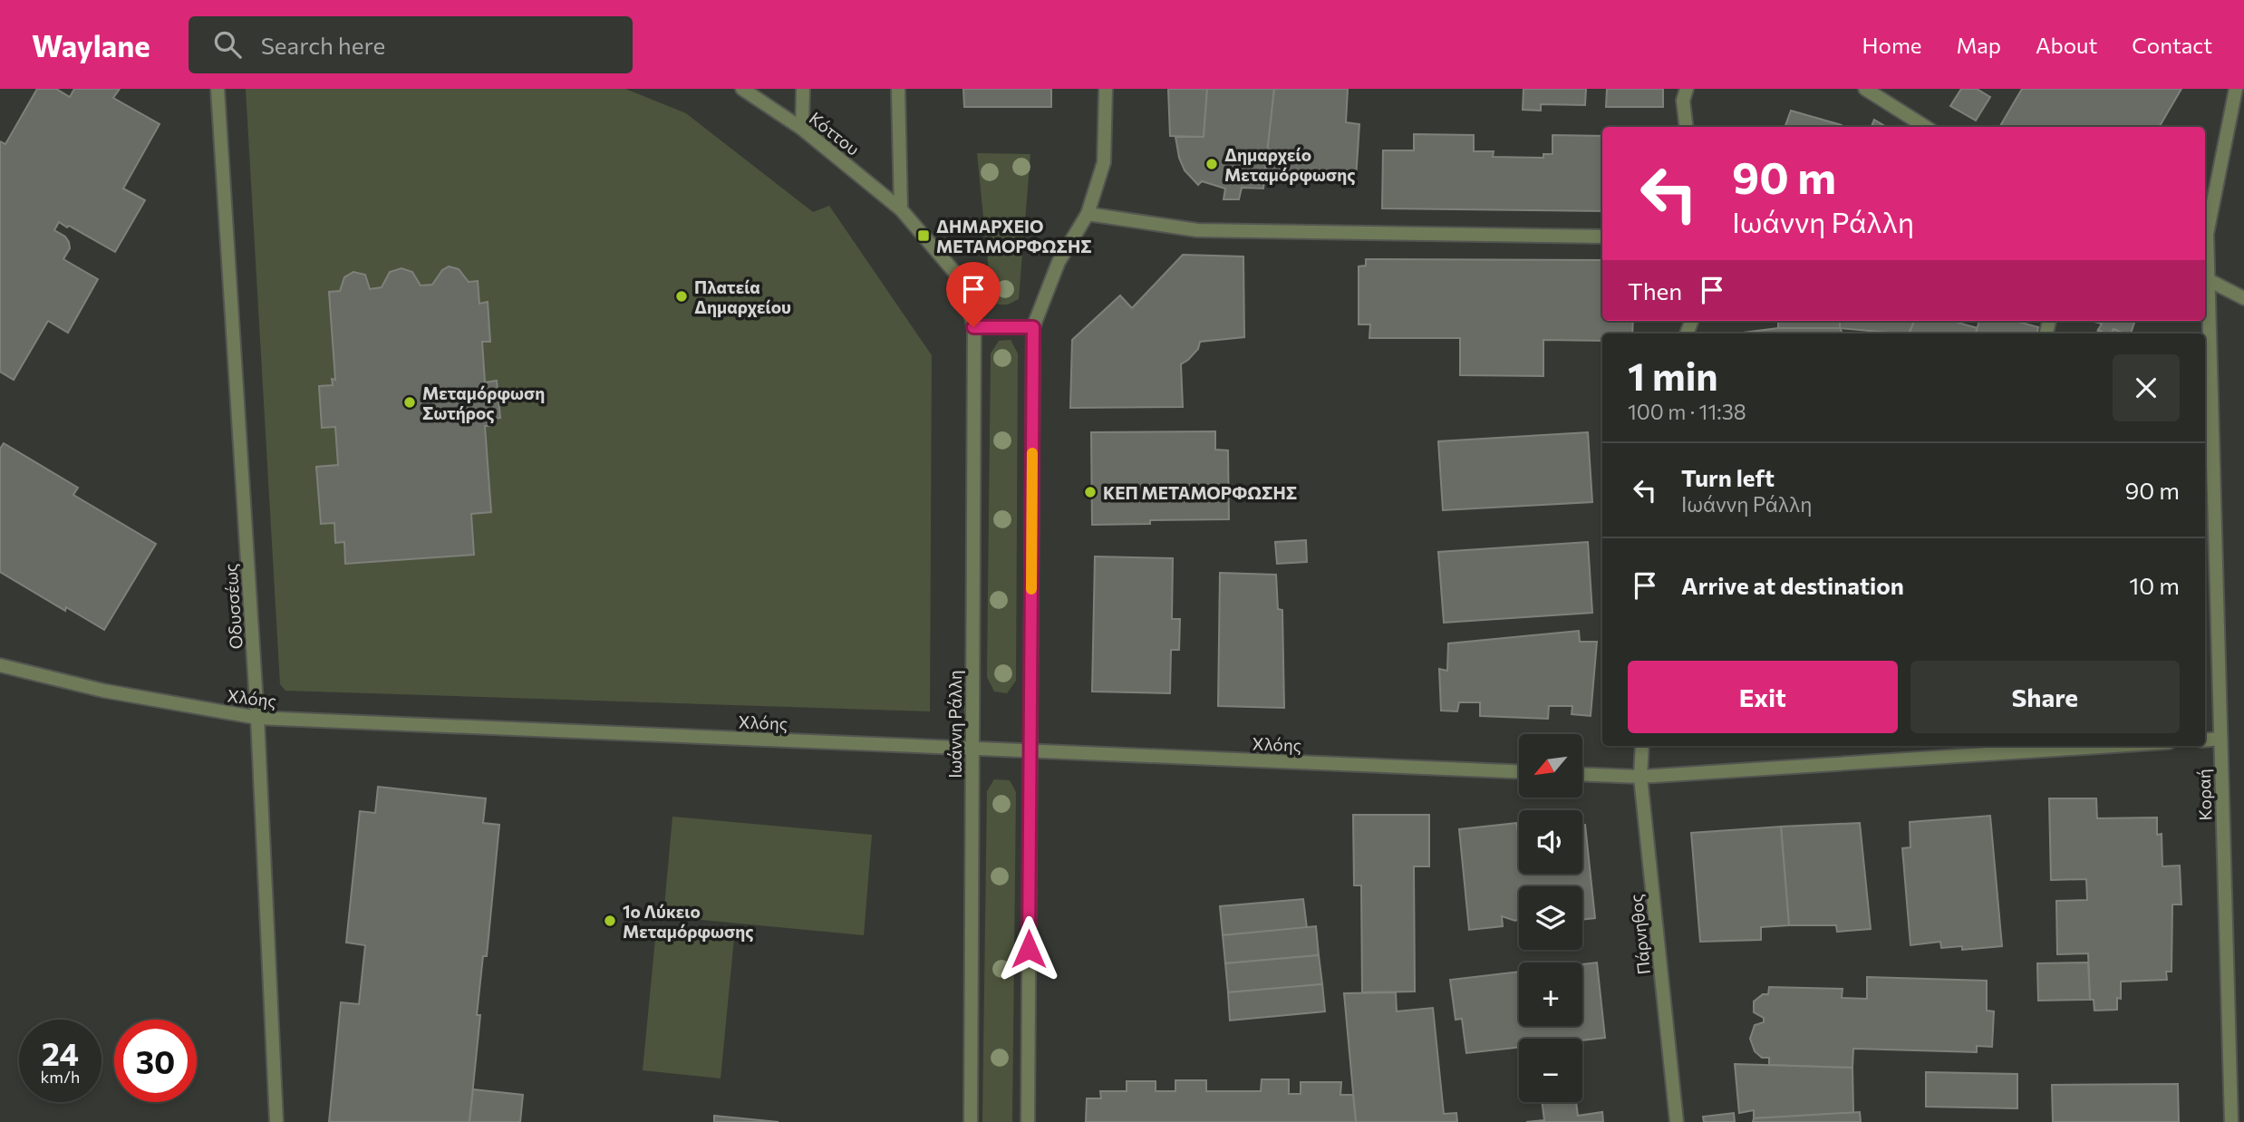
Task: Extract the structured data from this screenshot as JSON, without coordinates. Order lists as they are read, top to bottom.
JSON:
{
  "streets": {
    "street": [
      "Κόττου",
      "Οδυσσέως",
      "Χλόης",
      "Ιωάννη Ράλλη",
      "Κοραή",
      "Πάρνηθος"
    ]
  },
  "crossings": [
    ["Κόττου", "Ιωάννη Ράλλη"],
    ["Οδυσσέως", "Χλόης"],
    ["Χλόης", "Ιωάννη Ράλλη"]
  ],
  "places": {
    "other": [
      "Δημαρχείο Μεταμόρφωσης",
      "Πλατεία Δημαρχείου",
      "Μεταμόρφωση Σωτήρος",
      "ΚΕΠ ΜΕΤΑΜΟΡΦΩΣΗΣ",
      "1ο Λύκειο Μεταμόρφωσης"
    ],
    "transit": ["ΔΗΜΑΡΧΕΙΟ ΜΕΤΑΜΟΡΦΩΣΗΣ"]
  },
  "north": "bottom left",
  "page": {
    "header": "Waylane",
    "search": "Search here",
    "nav": [
      "Home",
      "Map",
      "About",
      "Contact"
    ],
    "turn": ["90 m", "Ιωάννη Ράλλη"],
    "then": "Then",
    "heading": ["1 min", "100 m · 11:38"],
    "list": [
      {
        "name": "Turn left",
        "note": "Ιωάννη Ράλλη",
        "value": "90 m"
      },
      {
        "name": "Arrive at destination",
        "value": "10 m"
      }
    ],
    "buttons": ["Exit", "Share"],
    "map_buttons": ["+", "−"],
    "speed": "24 km/h",
    "limit": "30"
  }
}
